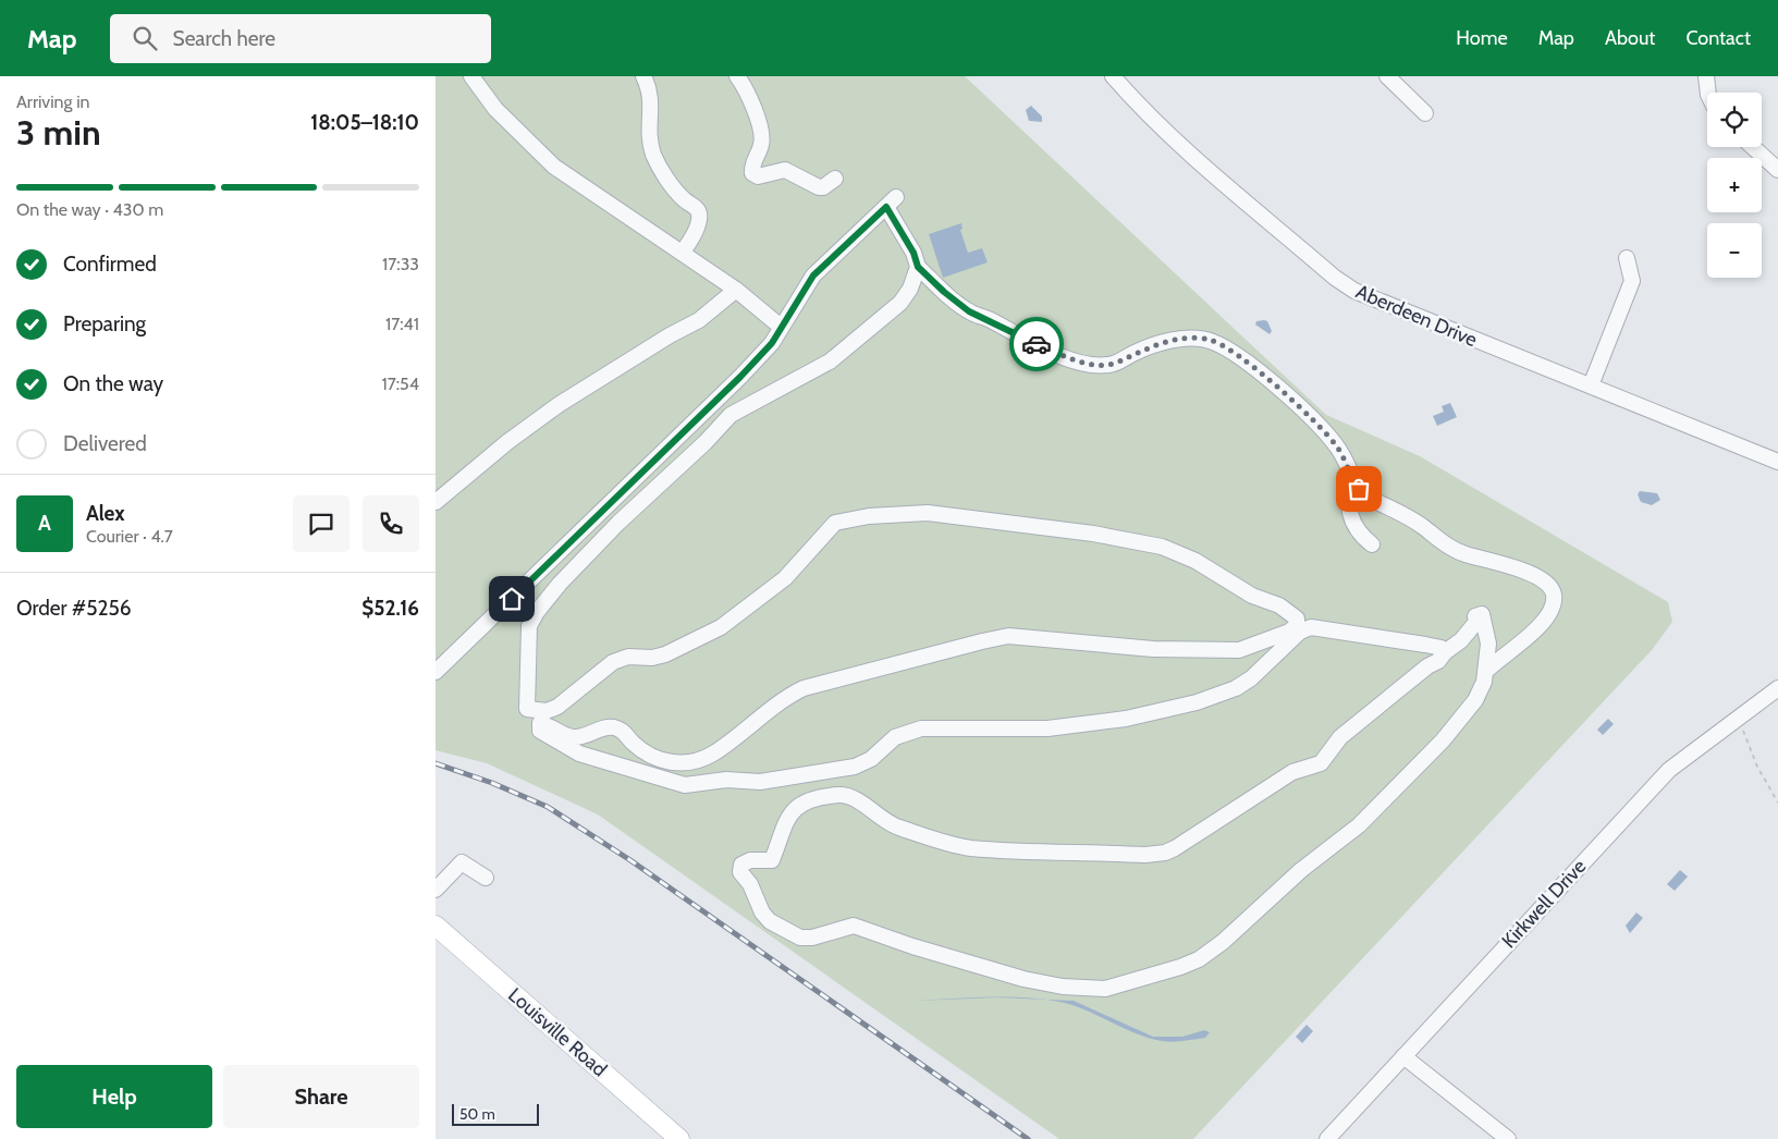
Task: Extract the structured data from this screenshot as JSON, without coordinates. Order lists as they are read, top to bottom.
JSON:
{
  "streets": {
    "main road": ["Louisville Road"],
    "street": ["Aberdeen Drive", "Kirkwell Drive"]
  },
  "scale_bar": "50 m",
  "page": {
    "header": "Map",
    "search": "Search here",
    "nav": [
      "Home",
      "Map",
      "About",
      "Contact"
    ],
    "heading": ["3 min", "Arriving in", "18:05–18:10"],
    "panel": [
      "Alex",
      "Courier · 4.7",
      "Order #5256",
      "$52.16"
    ],
    "map_buttons": ["+", "−"],
    "bar": "On the way · 430 m",
    "list": [
      ["Confirmed", "17:33"],
      ["Preparing", "17:41"],
      ["On the way", "17:54"],
      "Delivered"
    ],
    "round": "A",
    "buttons": ["Help", "Share"],
    "scale": "50 m"
  }
}
